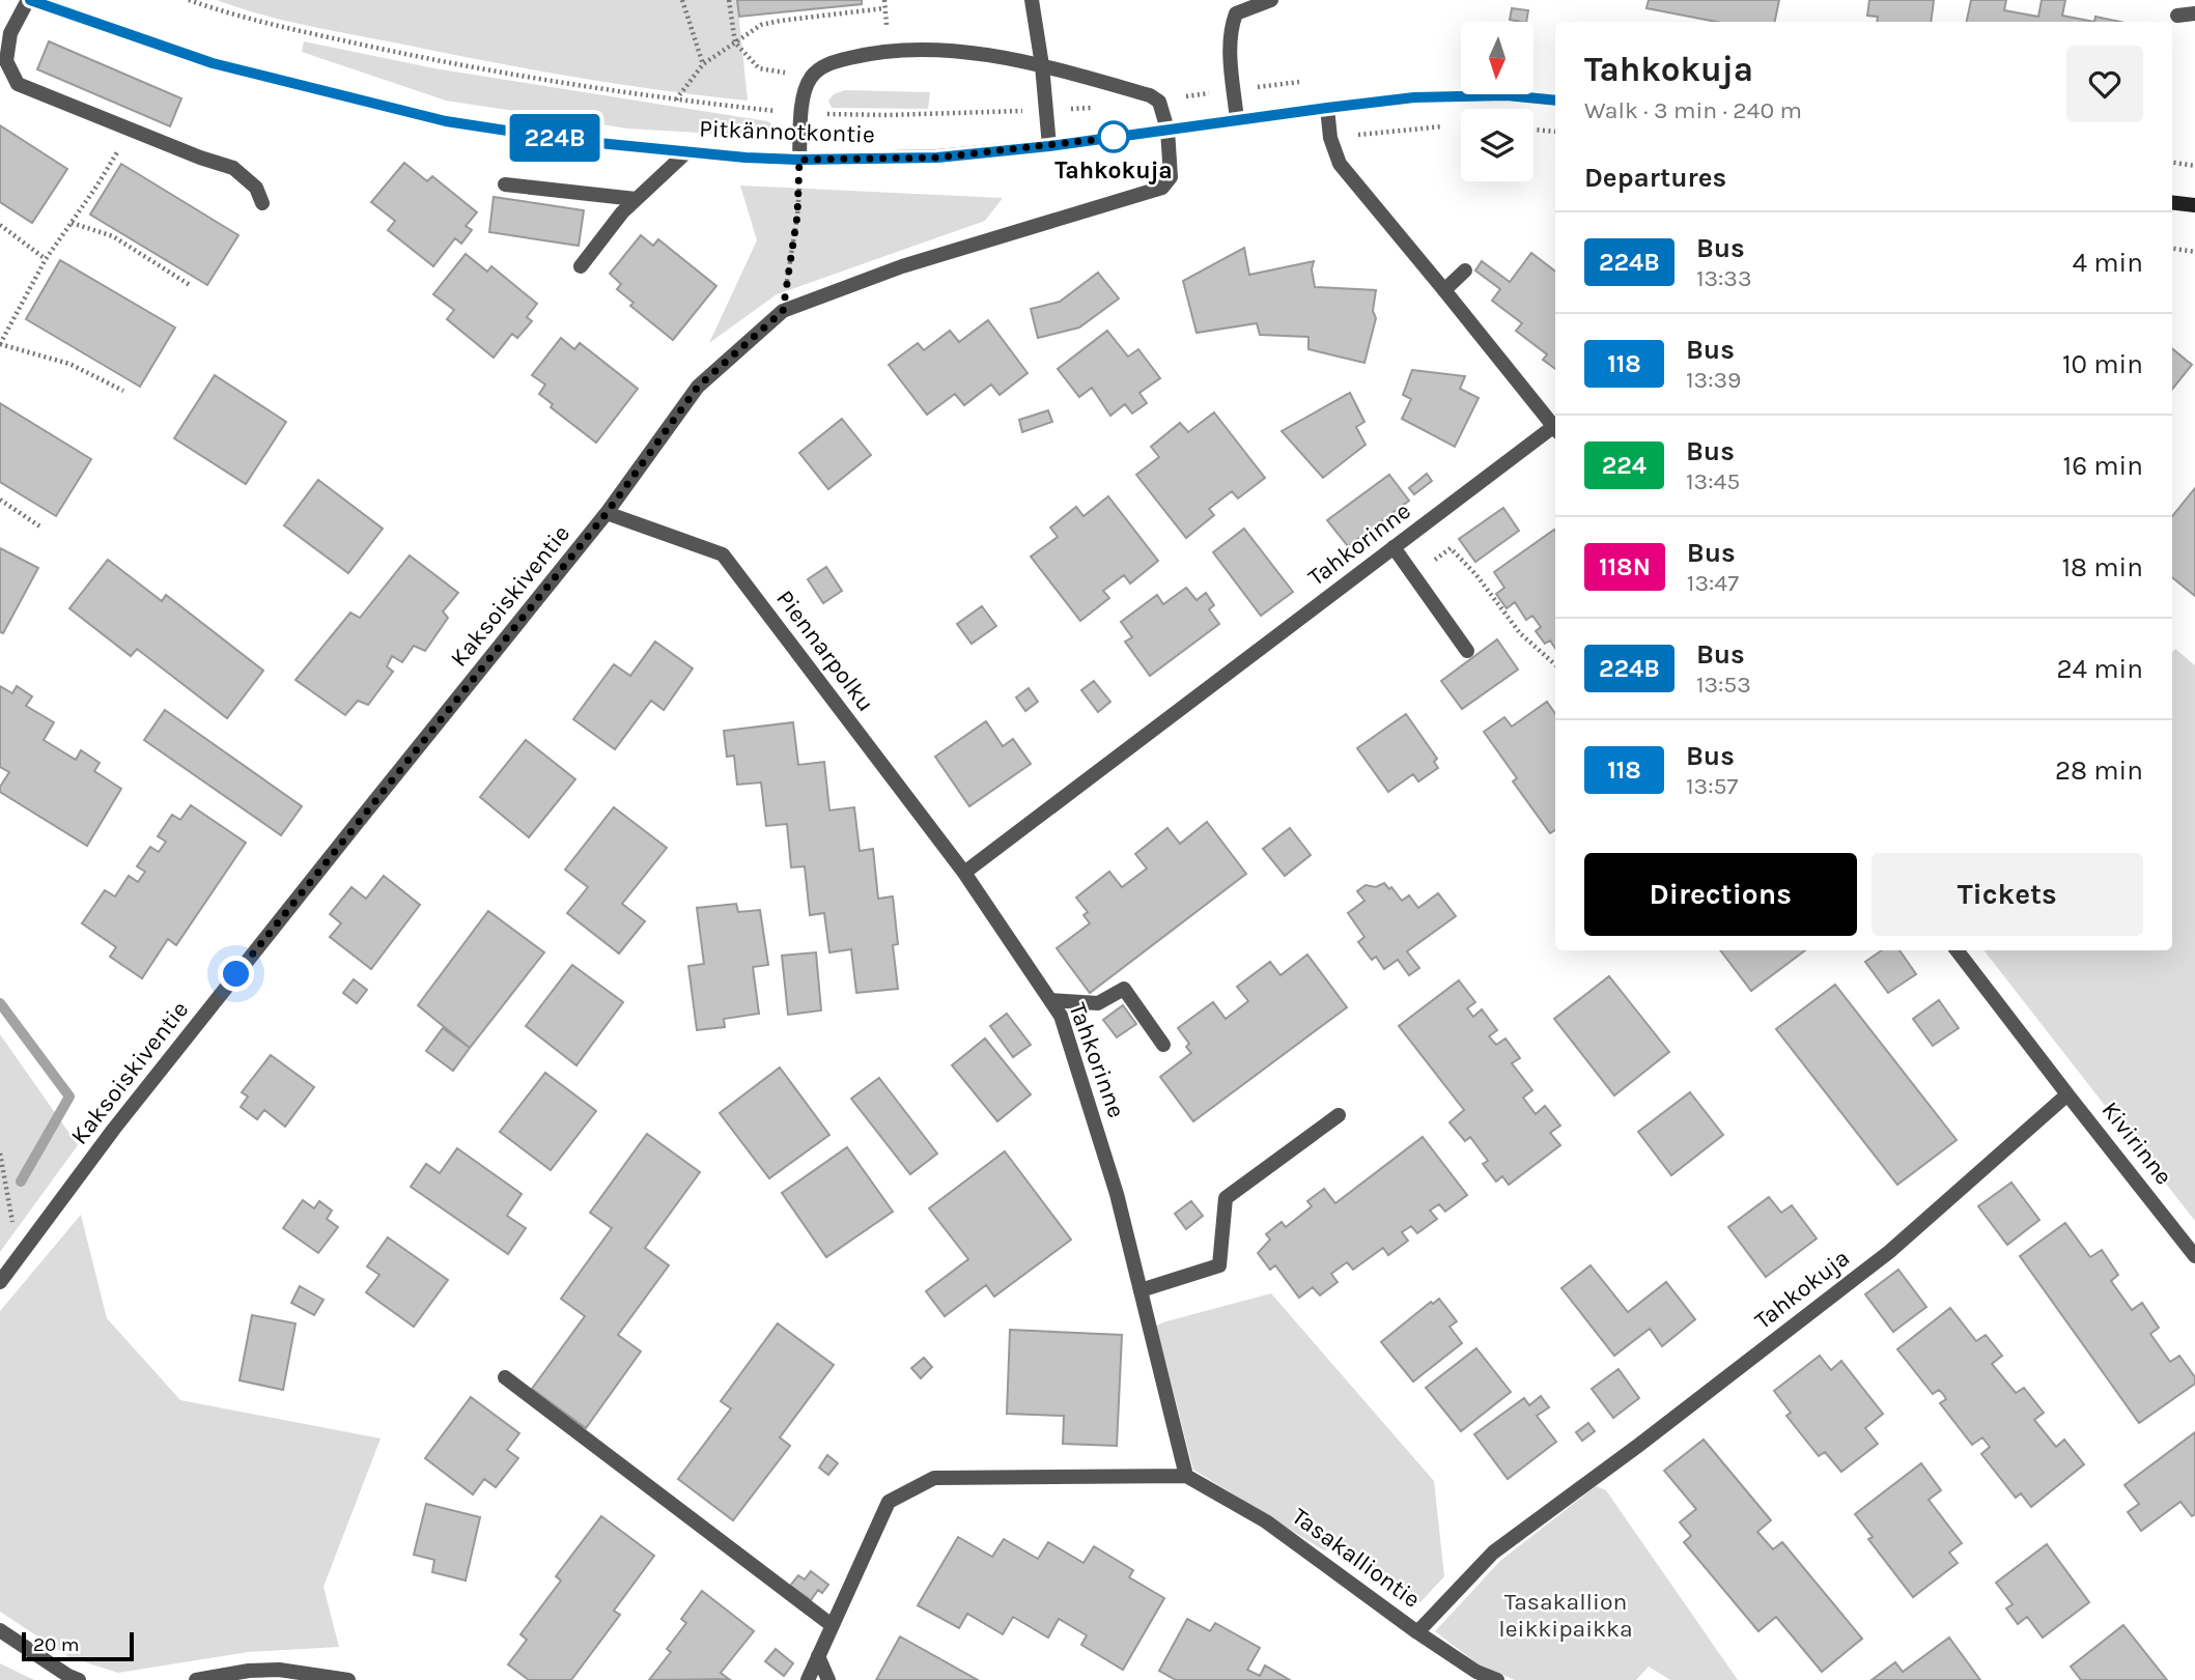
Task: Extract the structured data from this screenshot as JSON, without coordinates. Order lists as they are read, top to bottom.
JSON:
{
  "streets": {
    "street": [
      "Pitkännotkontie",
      "Tahkorinne",
      "Kaksoiskiventie",
      "Piennarpolku",
      "Kivirinne",
      "Tahkokuja",
      "Tasakalliontie"
    ]
  },
  "crossings": [
    ["Pitkännotkontie", "Kaksoiskiventie"],
    ["Tahkorinne", "Piennarpolku"],
    ["Tahkorinne", "Tasakalliontie"],
    ["Kaksoiskiventie", "Piennarpolku"],
    ["Kivirinne", "Tahkokuja"],
    ["Tahkokuja", "Tasakalliontie"]
  ],
  "parks": ["Tasakallion leikkipaikka"],
  "places": ["Tahkokuja"],
  "lines": ["bus line 224B"],
  "scale_bar": "20 m",
  "north": "bottom",
  "page": {
    "on_map": "224B",
    "heading": [
      ["Tahkokuja", "Walk · 3 min · 240 m"],
      "Departures"
    ],
    "list": [
      {
        "mark": "224B",
        "name": "Bus",
        "note": "13:33",
        "value": "4 min"
      },
      {
        "mark": "118",
        "name": "Bus",
        "note": "13:39",
        "value": "10 min"
      },
      {
        "mark": "224",
        "name": "Bus",
        "note": "13:45",
        "value": "16 min"
      },
      {
        "mark": "118N",
        "name": "Bus",
        "note": "13:47",
        "value": "18 min"
      },
      {
        "mark": "224B",
        "name": "Bus",
        "note": "13:53",
        "value": "24 min"
      },
      {
        "mark": "118",
        "name": "Bus",
        "note": "13:57",
        "value": "28 min"
      }
    ],
    "buttons": ["Directions", "Tickets"],
    "scale": "20 m"
  }
}
